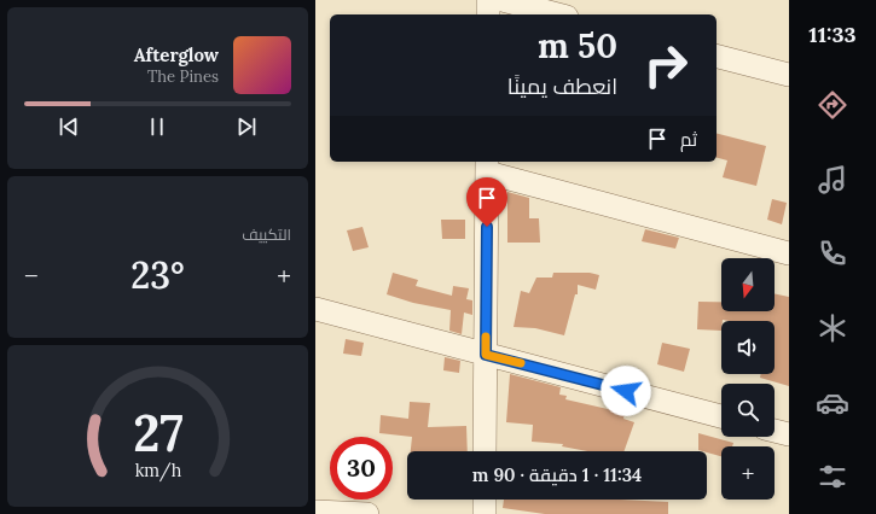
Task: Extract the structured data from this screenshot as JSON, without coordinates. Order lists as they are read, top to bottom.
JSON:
{
  "north": "bottom",
  "page": {
    "tabs": "11:33",
    "turn": ["50 m", "انعطف يمينًا"],
    "song": ["Afterglow", "The Pines"],
    "then": "ثم",
    "tile": "التكييف",
    "heat": ["−", "23°", "+"],
    "map_buttons": "+",
    "limit": "30",
    "trip": "11:34 · 1 دقيقة · 90 m",
    "gauge": ["27", "km/h"]
  }
}
